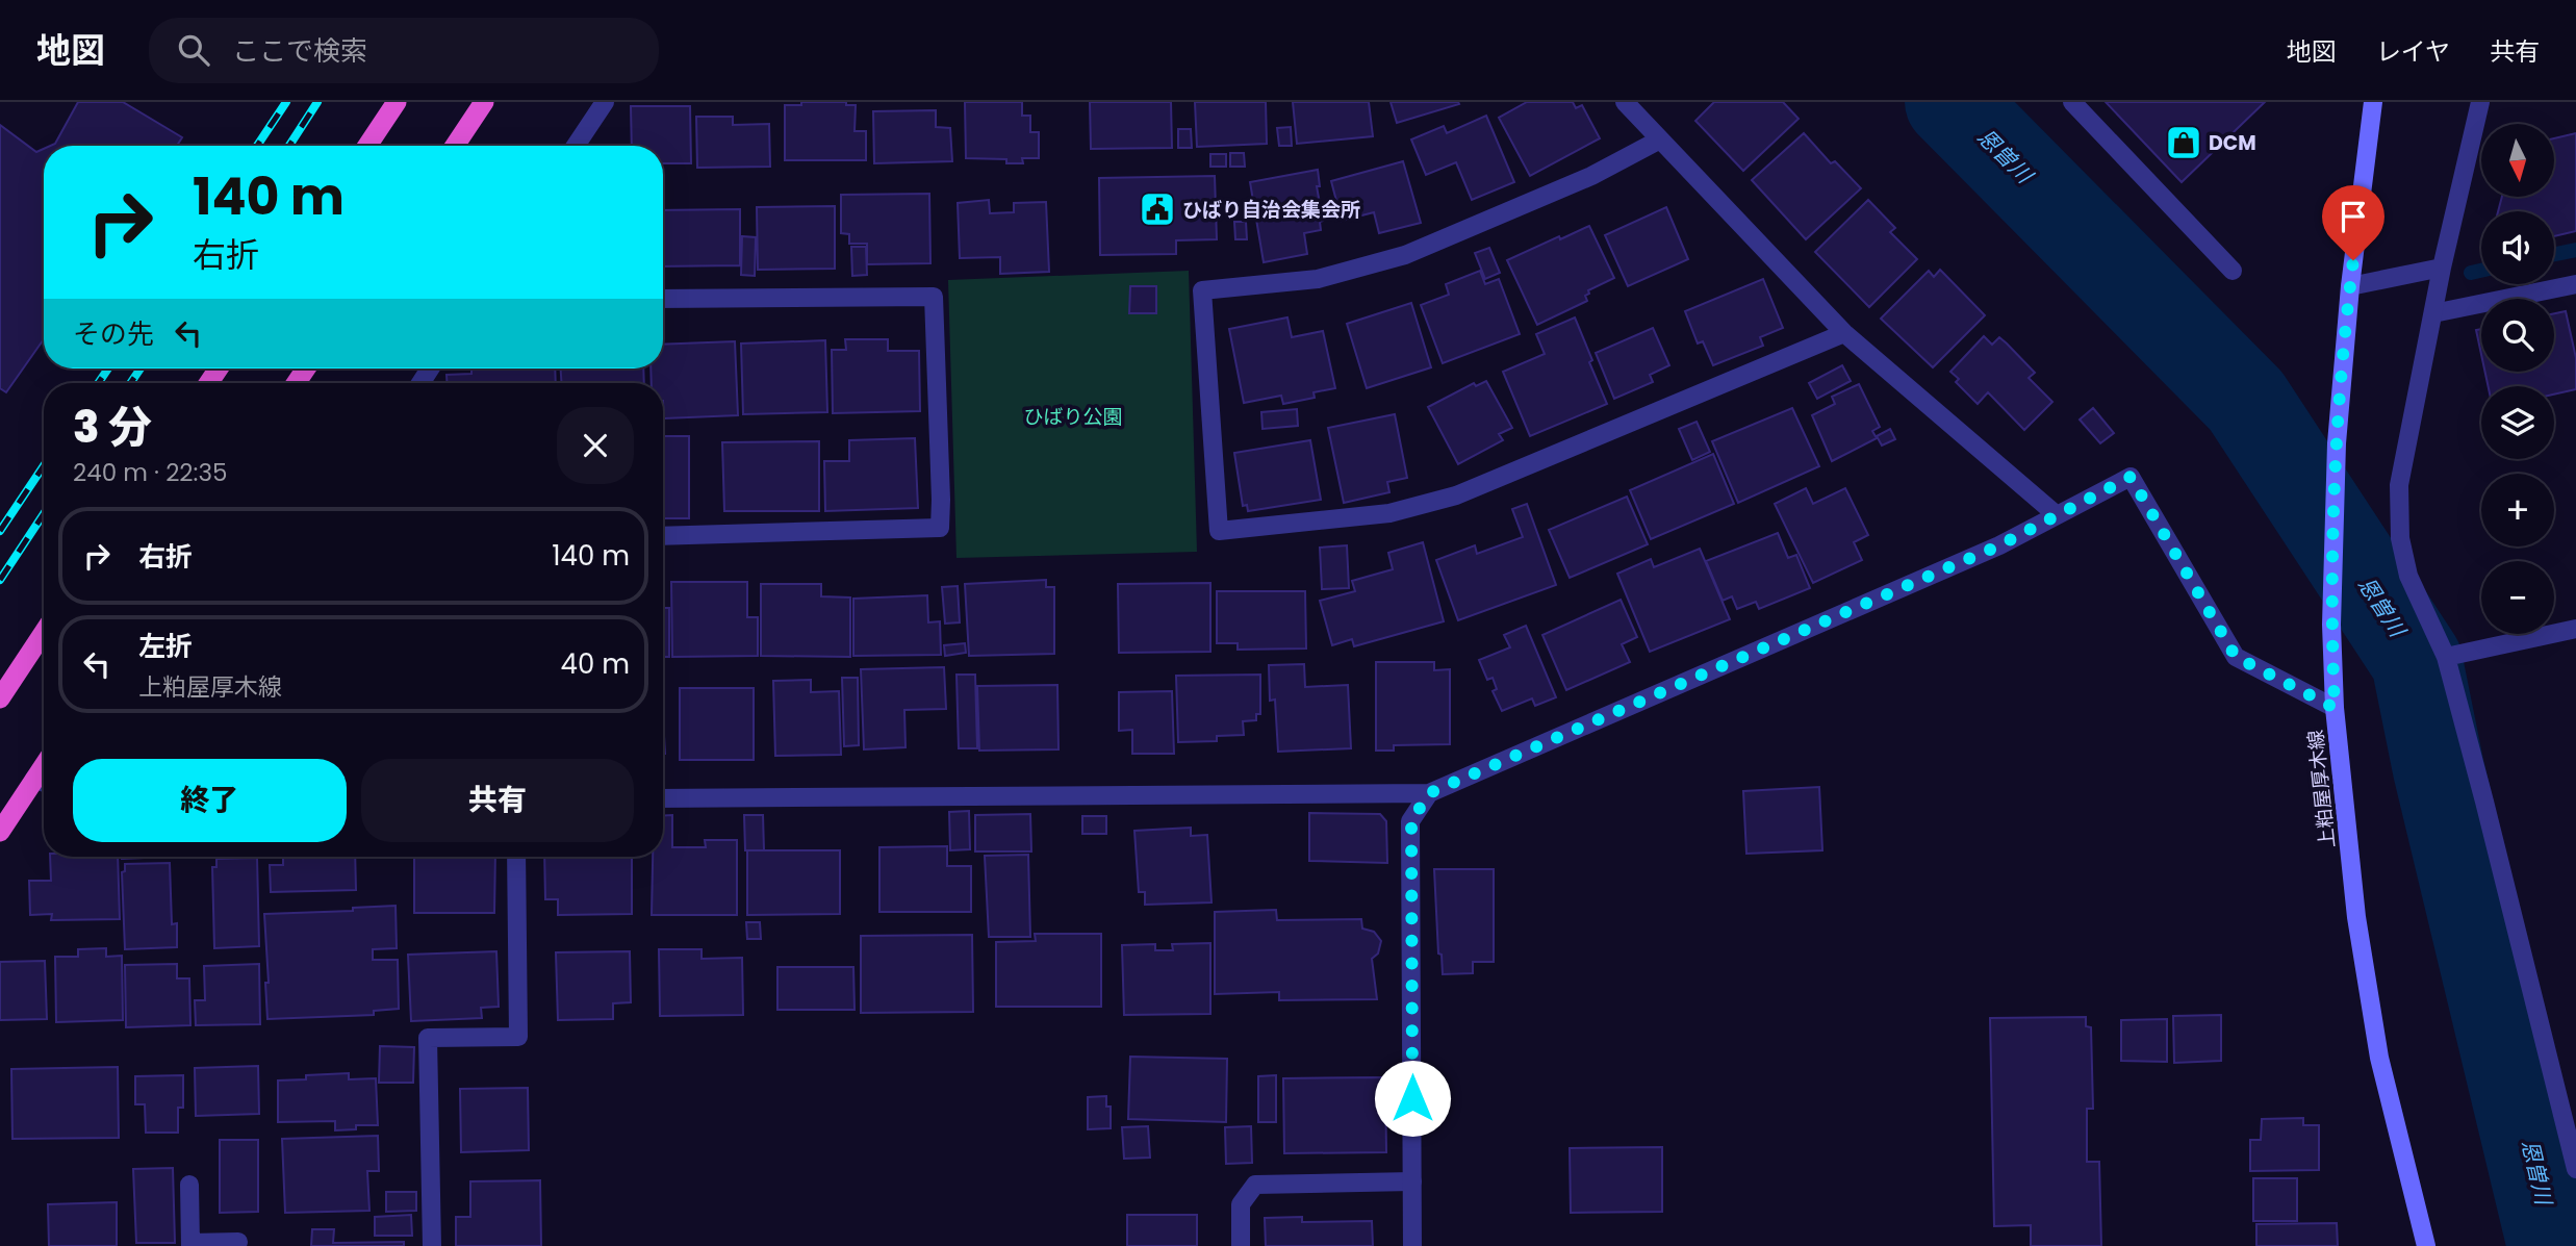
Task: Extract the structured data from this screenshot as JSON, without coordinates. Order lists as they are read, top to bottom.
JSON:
{
  "streets": {
    "main road": ["上粕屋厚木線"]
  },
  "water": ["恩曽川"],
  "parks": ["ひばり公園"],
  "places": {
    "shop": ["DCM"],
    "public building": ["ひばり自治会集会所"]
  },
  "north": "bottom",
  "page": {
    "header": "地図",
    "search": "ここで検索",
    "nav": ["地図", "レイヤ", "共有"],
    "map_buttons": ["+", "−"],
    "turn": ["140 m", "右折"],
    "then": "その先",
    "heading": ["3 分", "240 m · 22:35"],
    "list": [
      {
        "name": "右折",
        "value": "140 m"
      },
      {
        "name": "左折",
        "note": "上粕屋厚木線",
        "value": "40 m"
      }
    ],
    "buttons": ["終了", "共有"]
  }
}
